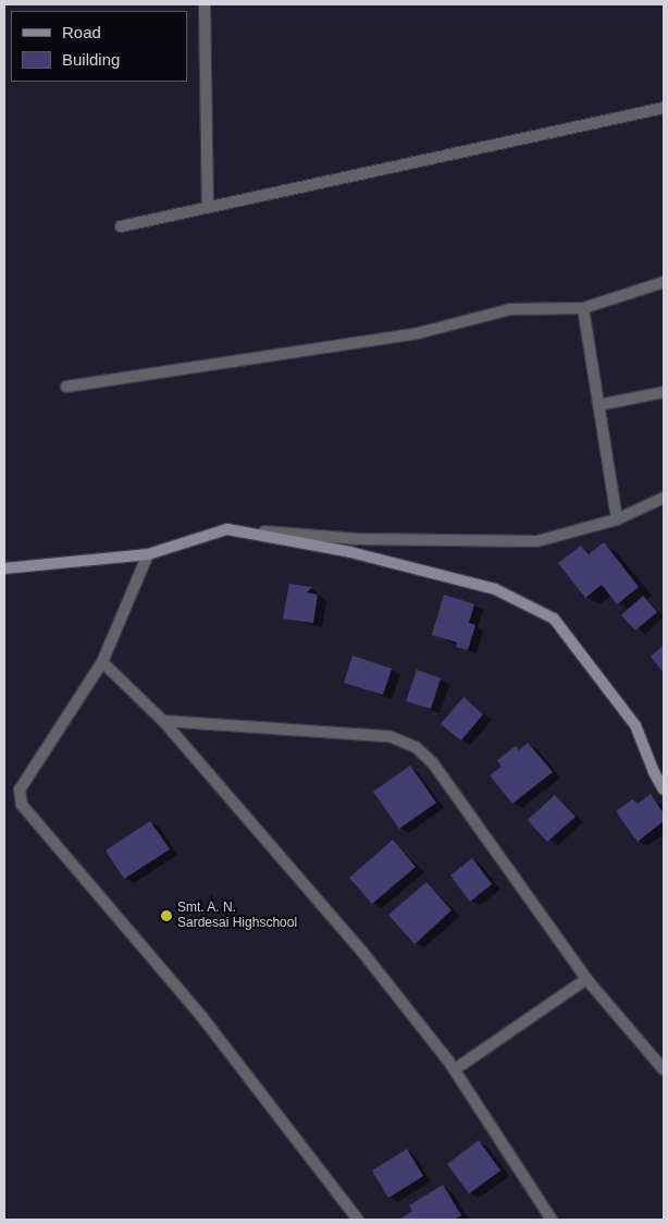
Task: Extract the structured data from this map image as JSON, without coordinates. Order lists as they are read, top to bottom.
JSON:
{
  "places": ["Smt. A. N. Sardesai Highschool"],
  "legend": ["Road", "Building"]
}
